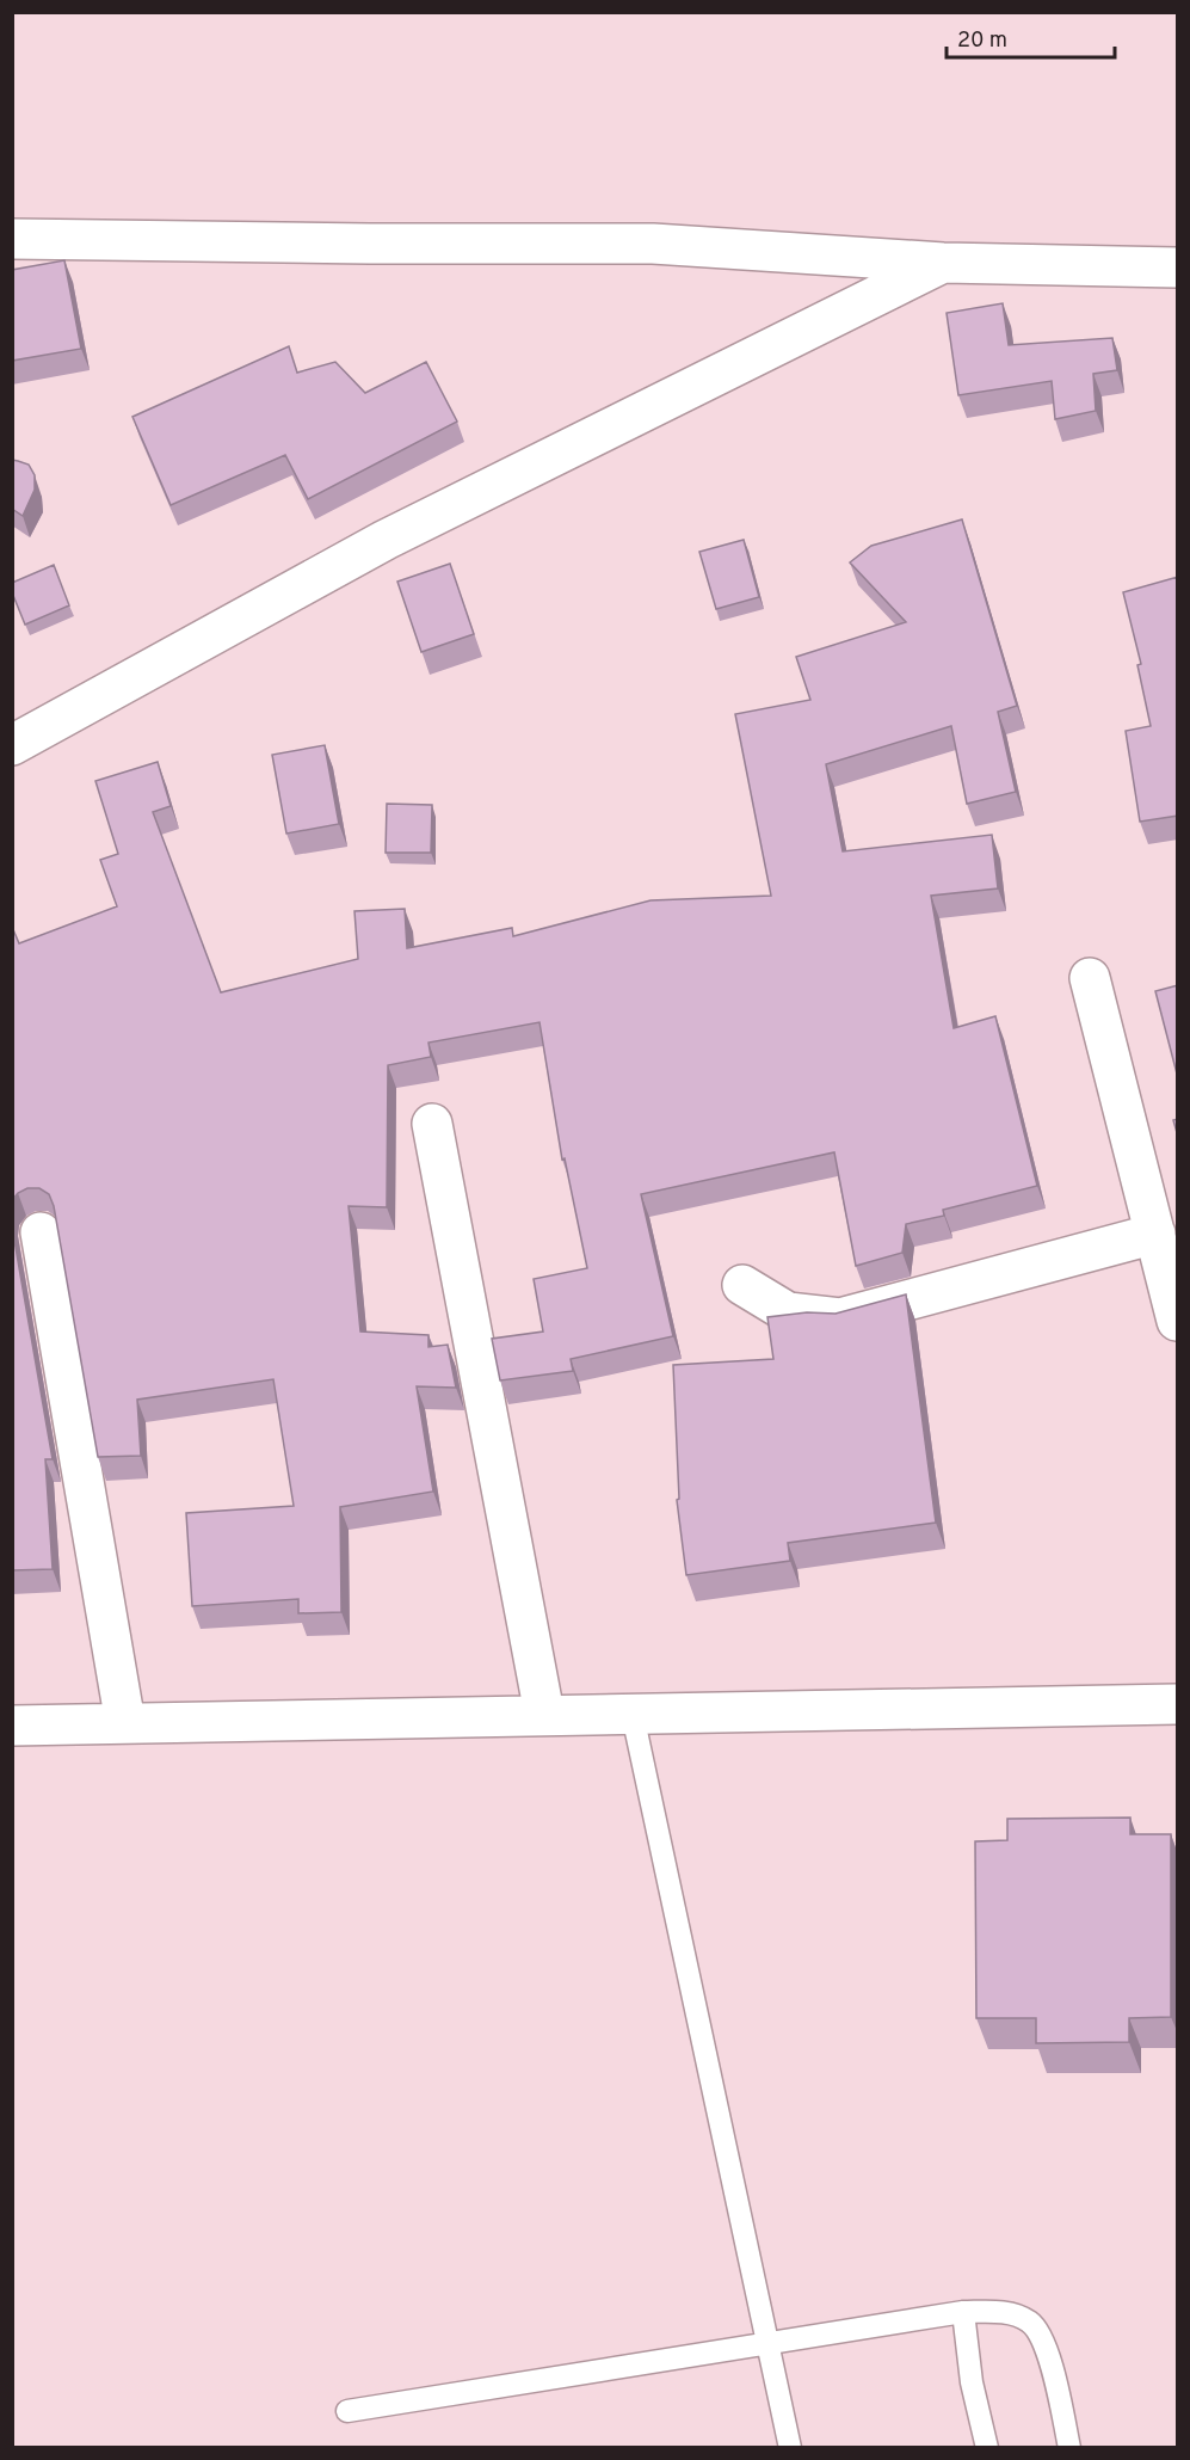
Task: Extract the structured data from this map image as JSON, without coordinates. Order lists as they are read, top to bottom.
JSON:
{
  "scale_bar": "20 m"
}
